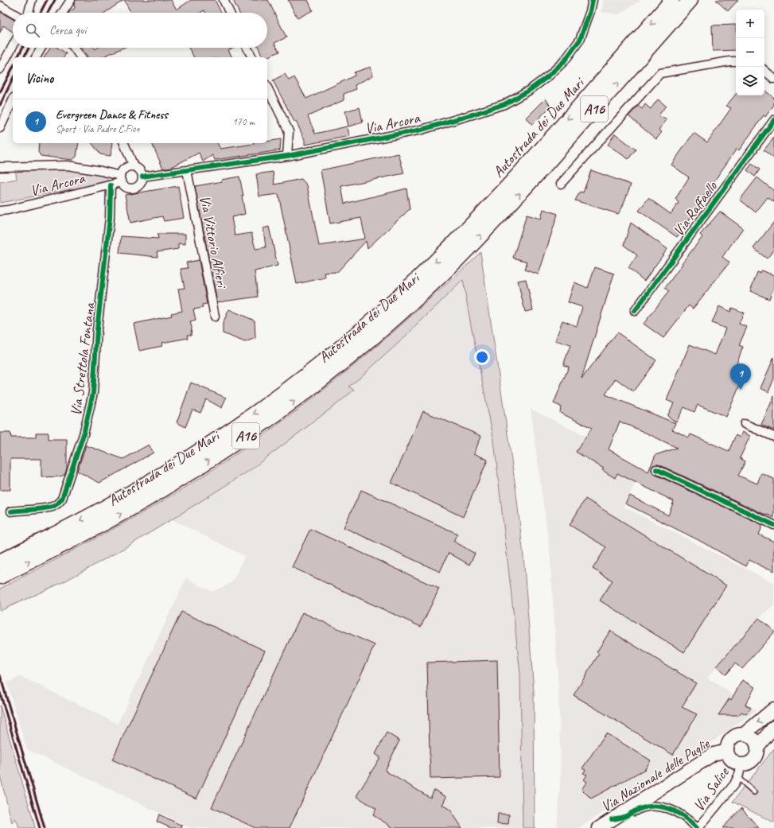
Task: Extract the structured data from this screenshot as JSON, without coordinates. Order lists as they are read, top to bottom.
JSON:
{
  "streets": {
    "highway": ["A16", "Autostrada dei Due Mari"],
    "main road": ["Via Nazionale delle Puglie"],
    "street": [
      "Via Arcora",
      "Via Raffaello",
      "Via Vittorio Alfieri",
      "Via Strettola Fontana",
      "Via Salice"
    ]
  },
  "crossings": [
    ["Via Arcora", "Via Vittorio Alfieri"],
    ["Via Arcora", "Via Strettola Fontana"],
    ["Via Nazionale delle Puglie", "Via Salice"]
  ],
  "page": {
    "map_buttons": ["+", "−"],
    "search": "Cerca qui",
    "heading": "Vicino",
    "list": [
      {
        "mark": "1",
        "name": "Evergreen Dance & Fitness",
        "note": "Sport · Via Padre C.Fico",
        "value": "170 m"
      }
    ],
    "pins": "1"
  }
}
